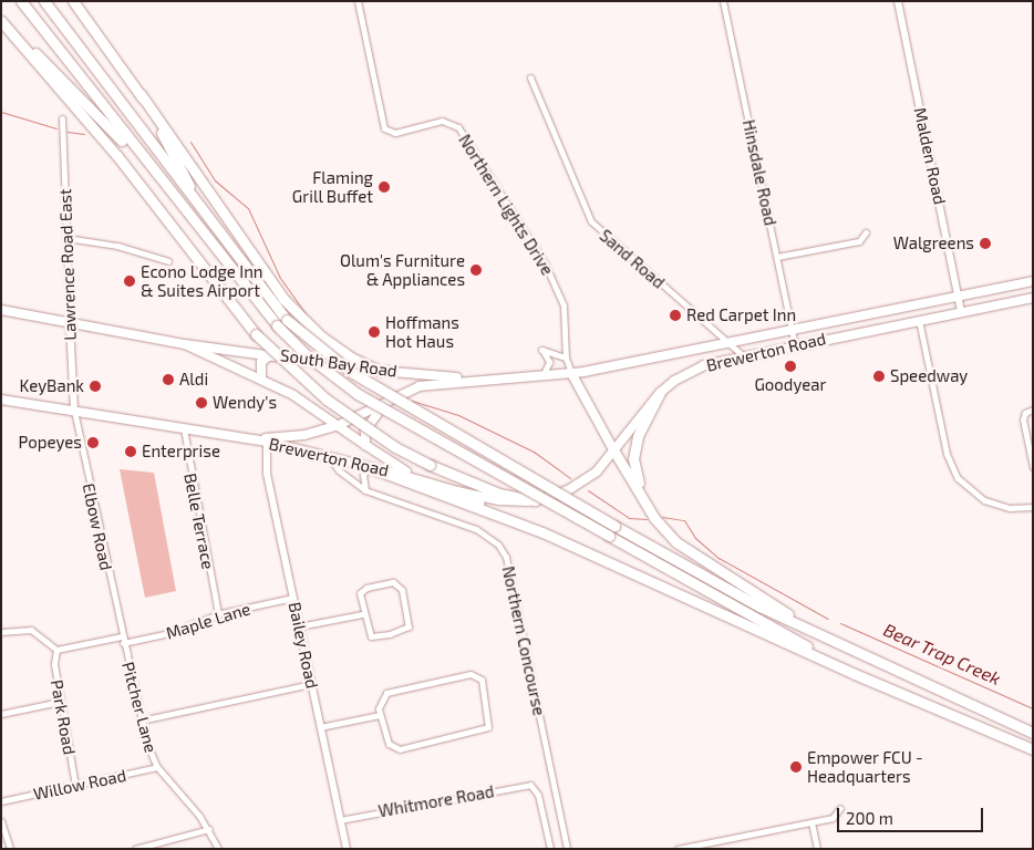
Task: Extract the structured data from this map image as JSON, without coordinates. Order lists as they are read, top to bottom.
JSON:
{
  "streets": {
    "main road": ["Brewerton Road", "South Bay Road"],
    "street": [
      "Malden Road",
      "Hinsdale Road",
      "Northern Lights Drive",
      "Sand Road",
      "Lawrence Road East",
      "Belle Terrace",
      "Elbow Road",
      "Maple Lane",
      "Northern Concourse",
      "Bailey Road",
      "Pitcher Lane",
      "Park Road",
      "Willow Road",
      "Whitmore Road"
    ]
  },
  "crossings": [
    ["Malden Road", "Brewerton Road"],
    ["Hinsdale Road", "Brewerton Road"],
    ["Sand Road", "Brewerton Road"],
    ["Lawrence Road East", "Brewerton Road"],
    ["Lawrence Road East", "South Bay Road"],
    ["Lawrence Road East", "Elbow Road"],
    ["Brewerton Road", "South Bay Road"],
    ["Brewerton Road", "Belle Terrace"],
    ["Brewerton Road", "Elbow Road"],
    ["Brewerton Road", "Northern Concourse"],
    ["Brewerton Road", "Bailey Road"],
    ["Belle Terrace", "Maple Lane"],
    ["Elbow Road", "Maple Lane"],
    ["Elbow Road", "Pitcher Lane"],
    ["Maple Lane", "Bailey Road"],
    ["Maple Lane", "Pitcher Lane"],
    ["Maple Lane", "Park Road"],
    ["Bailey Road", "Whitmore Road"],
    ["Pitcher Lane", "Willow Road"],
    ["Park Road", "Willow Road"]
  ],
  "water": ["Bear Trap Creek"],
  "places": [
    "Flaming Grill Buffet",
    "Walgreens",
    "Olum's Furniture & Appliances",
    "Econo Lodge Inn & Suites Airport",
    "Red Carpet Inn",
    "Hoffmans Hot Haus",
    "Goodyear",
    "Speedway",
    "Aldi",
    "KeyBank",
    "Wendy's",
    "Popeyes",
    "Enterprise",
    "Empower FCU - Headquarters"
  ],
  "scale_bar": "200 m"
}
